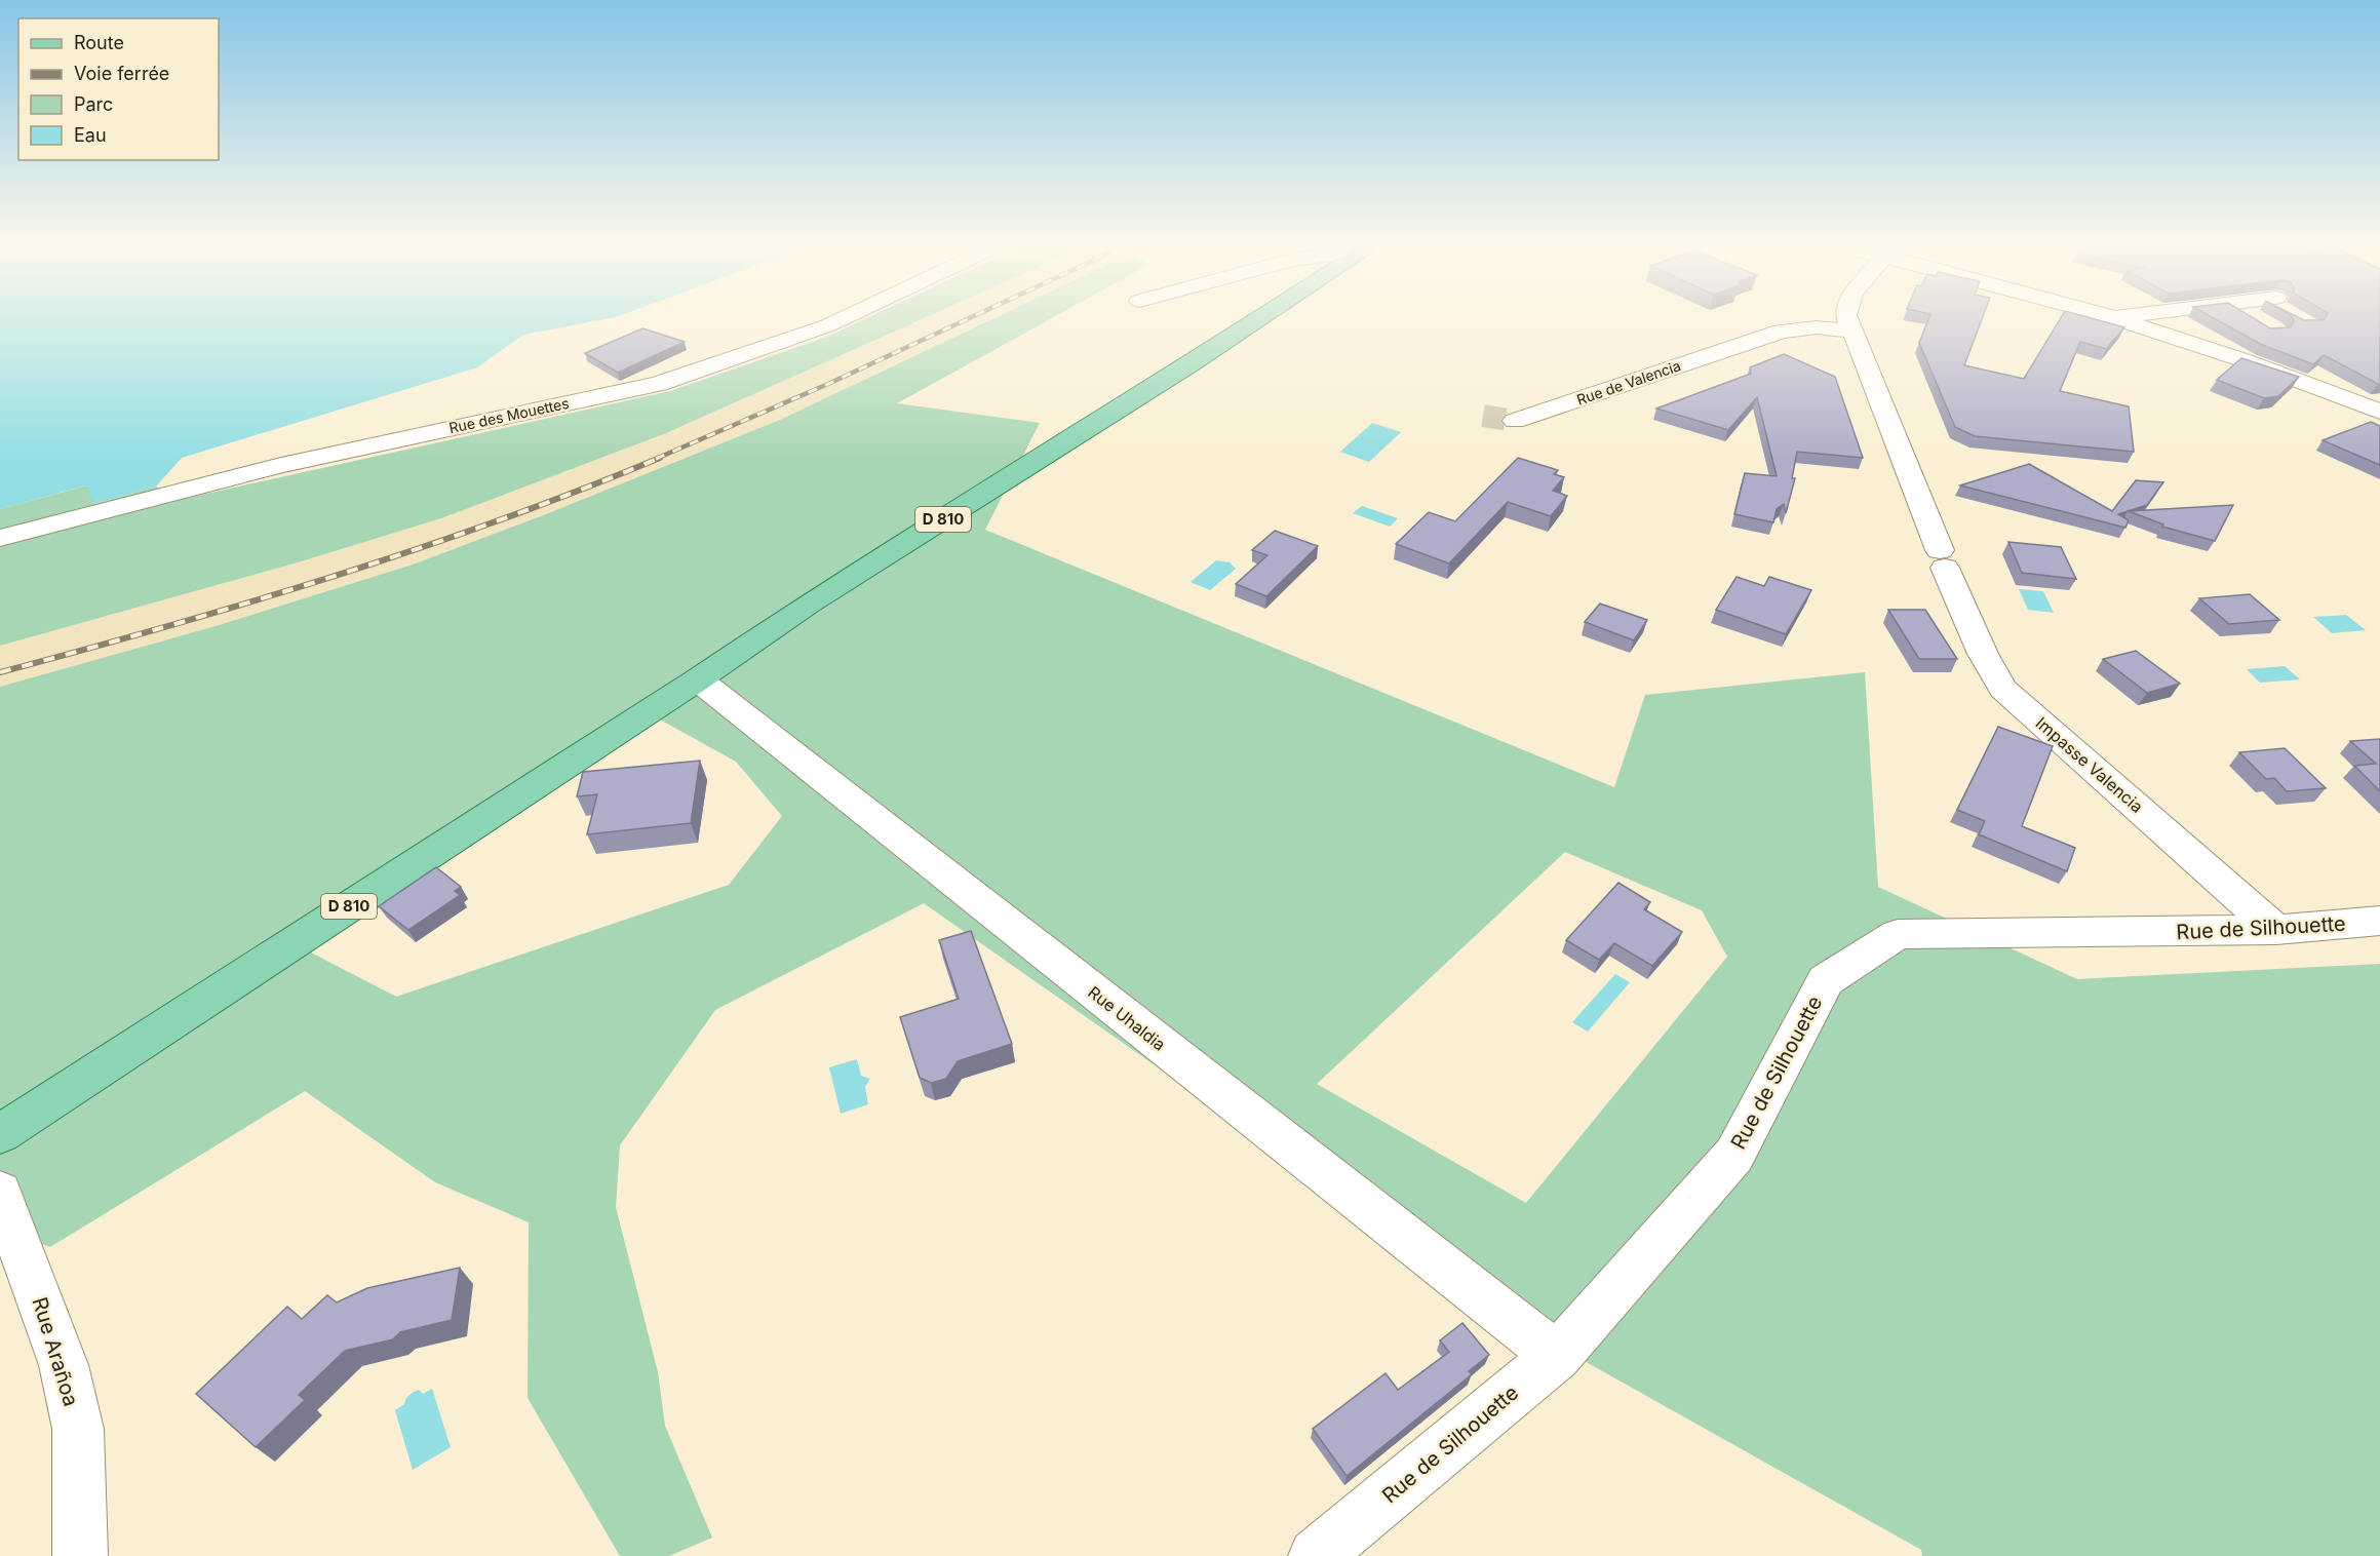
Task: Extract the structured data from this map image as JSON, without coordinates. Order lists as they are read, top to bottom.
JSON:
{
  "streets": {
    "main road": ["D 810"],
    "street": [
      "Rue de Valencia",
      "Rue des Mouettes",
      "Impasse Valencia",
      "Rue de Silhouette",
      "Rue Uhaldia",
      "Rue Arañoa"
    ]
  },
  "crossings": [
    ["Rue de Valencia", "Impasse Valencia"],
    ["D 810", "Rue Uhaldia"],
    ["Impasse Valencia", "Rue de Silhouette"],
    ["Rue de Silhouette", "Rue Uhaldia"]
  ],
  "legend": [
    "Route",
    "Voie ferrée",
    "Parc",
    "Eau"
  ]
}
